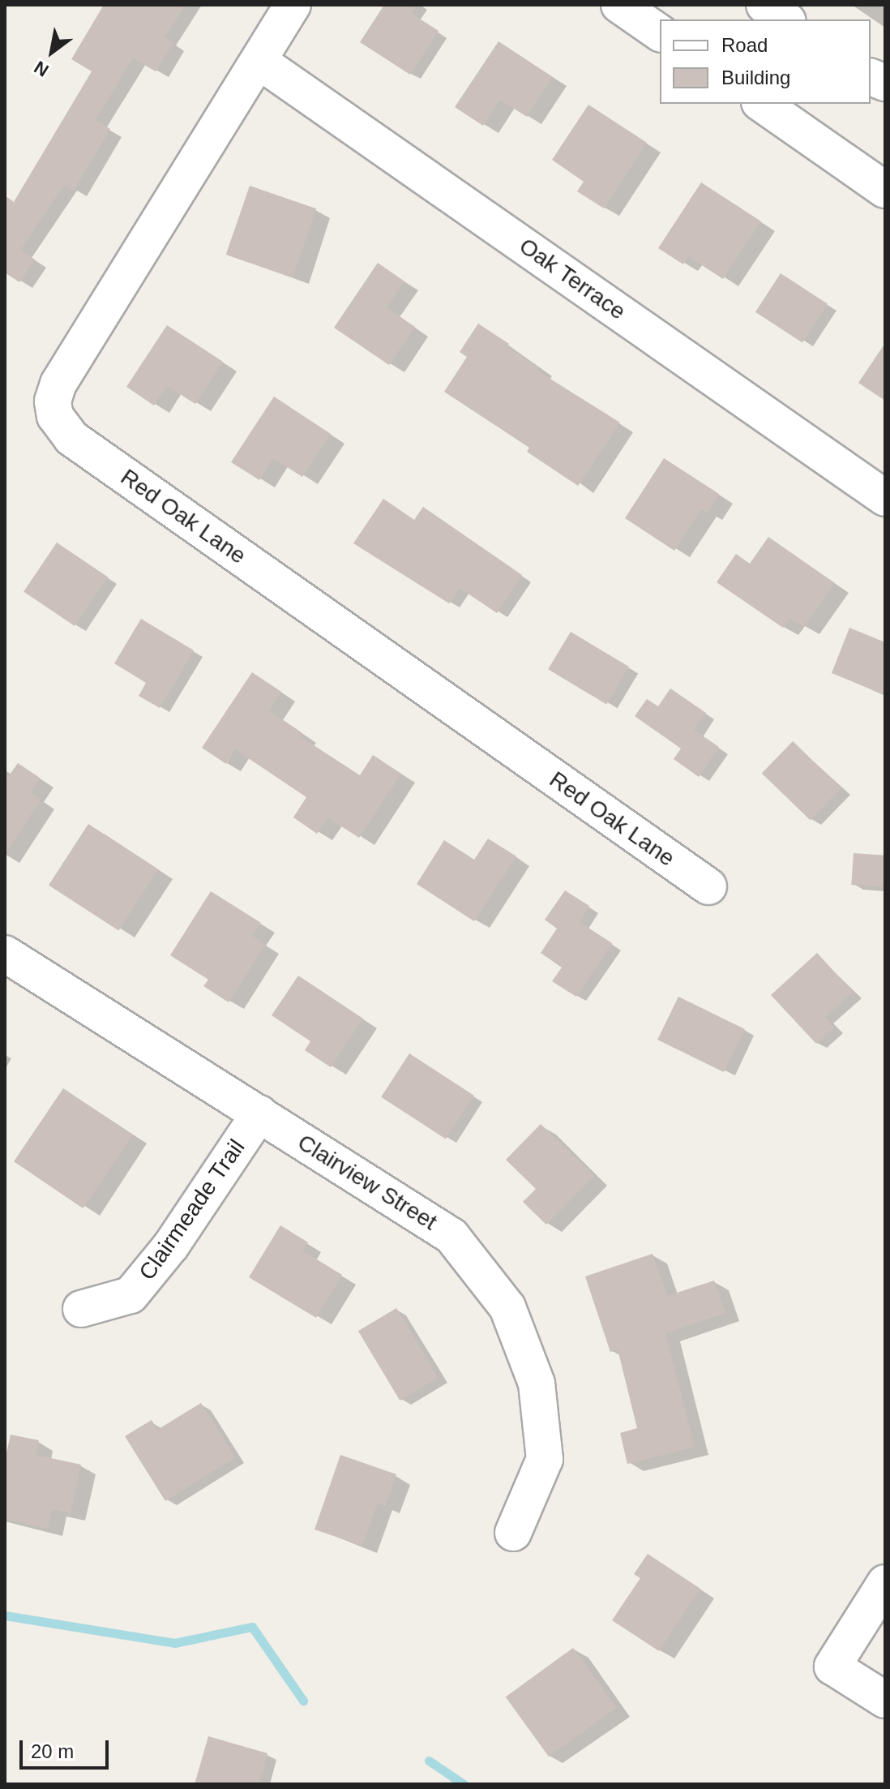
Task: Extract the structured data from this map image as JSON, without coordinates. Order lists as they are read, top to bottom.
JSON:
{
  "streets": {
    "street": [
      "Oak Terrace",
      "Red Oak Lane",
      "Clairview Street",
      "Clairmeade Trail"
    ]
  },
  "crossings": [
    ["Oak Terrace", "Red Oak Lane"],
    ["Clairview Street", "Clairmeade Trail"]
  ],
  "legend": ["Road", "Building"],
  "scale_bar": "20 m",
  "north": "bottom left"
}
